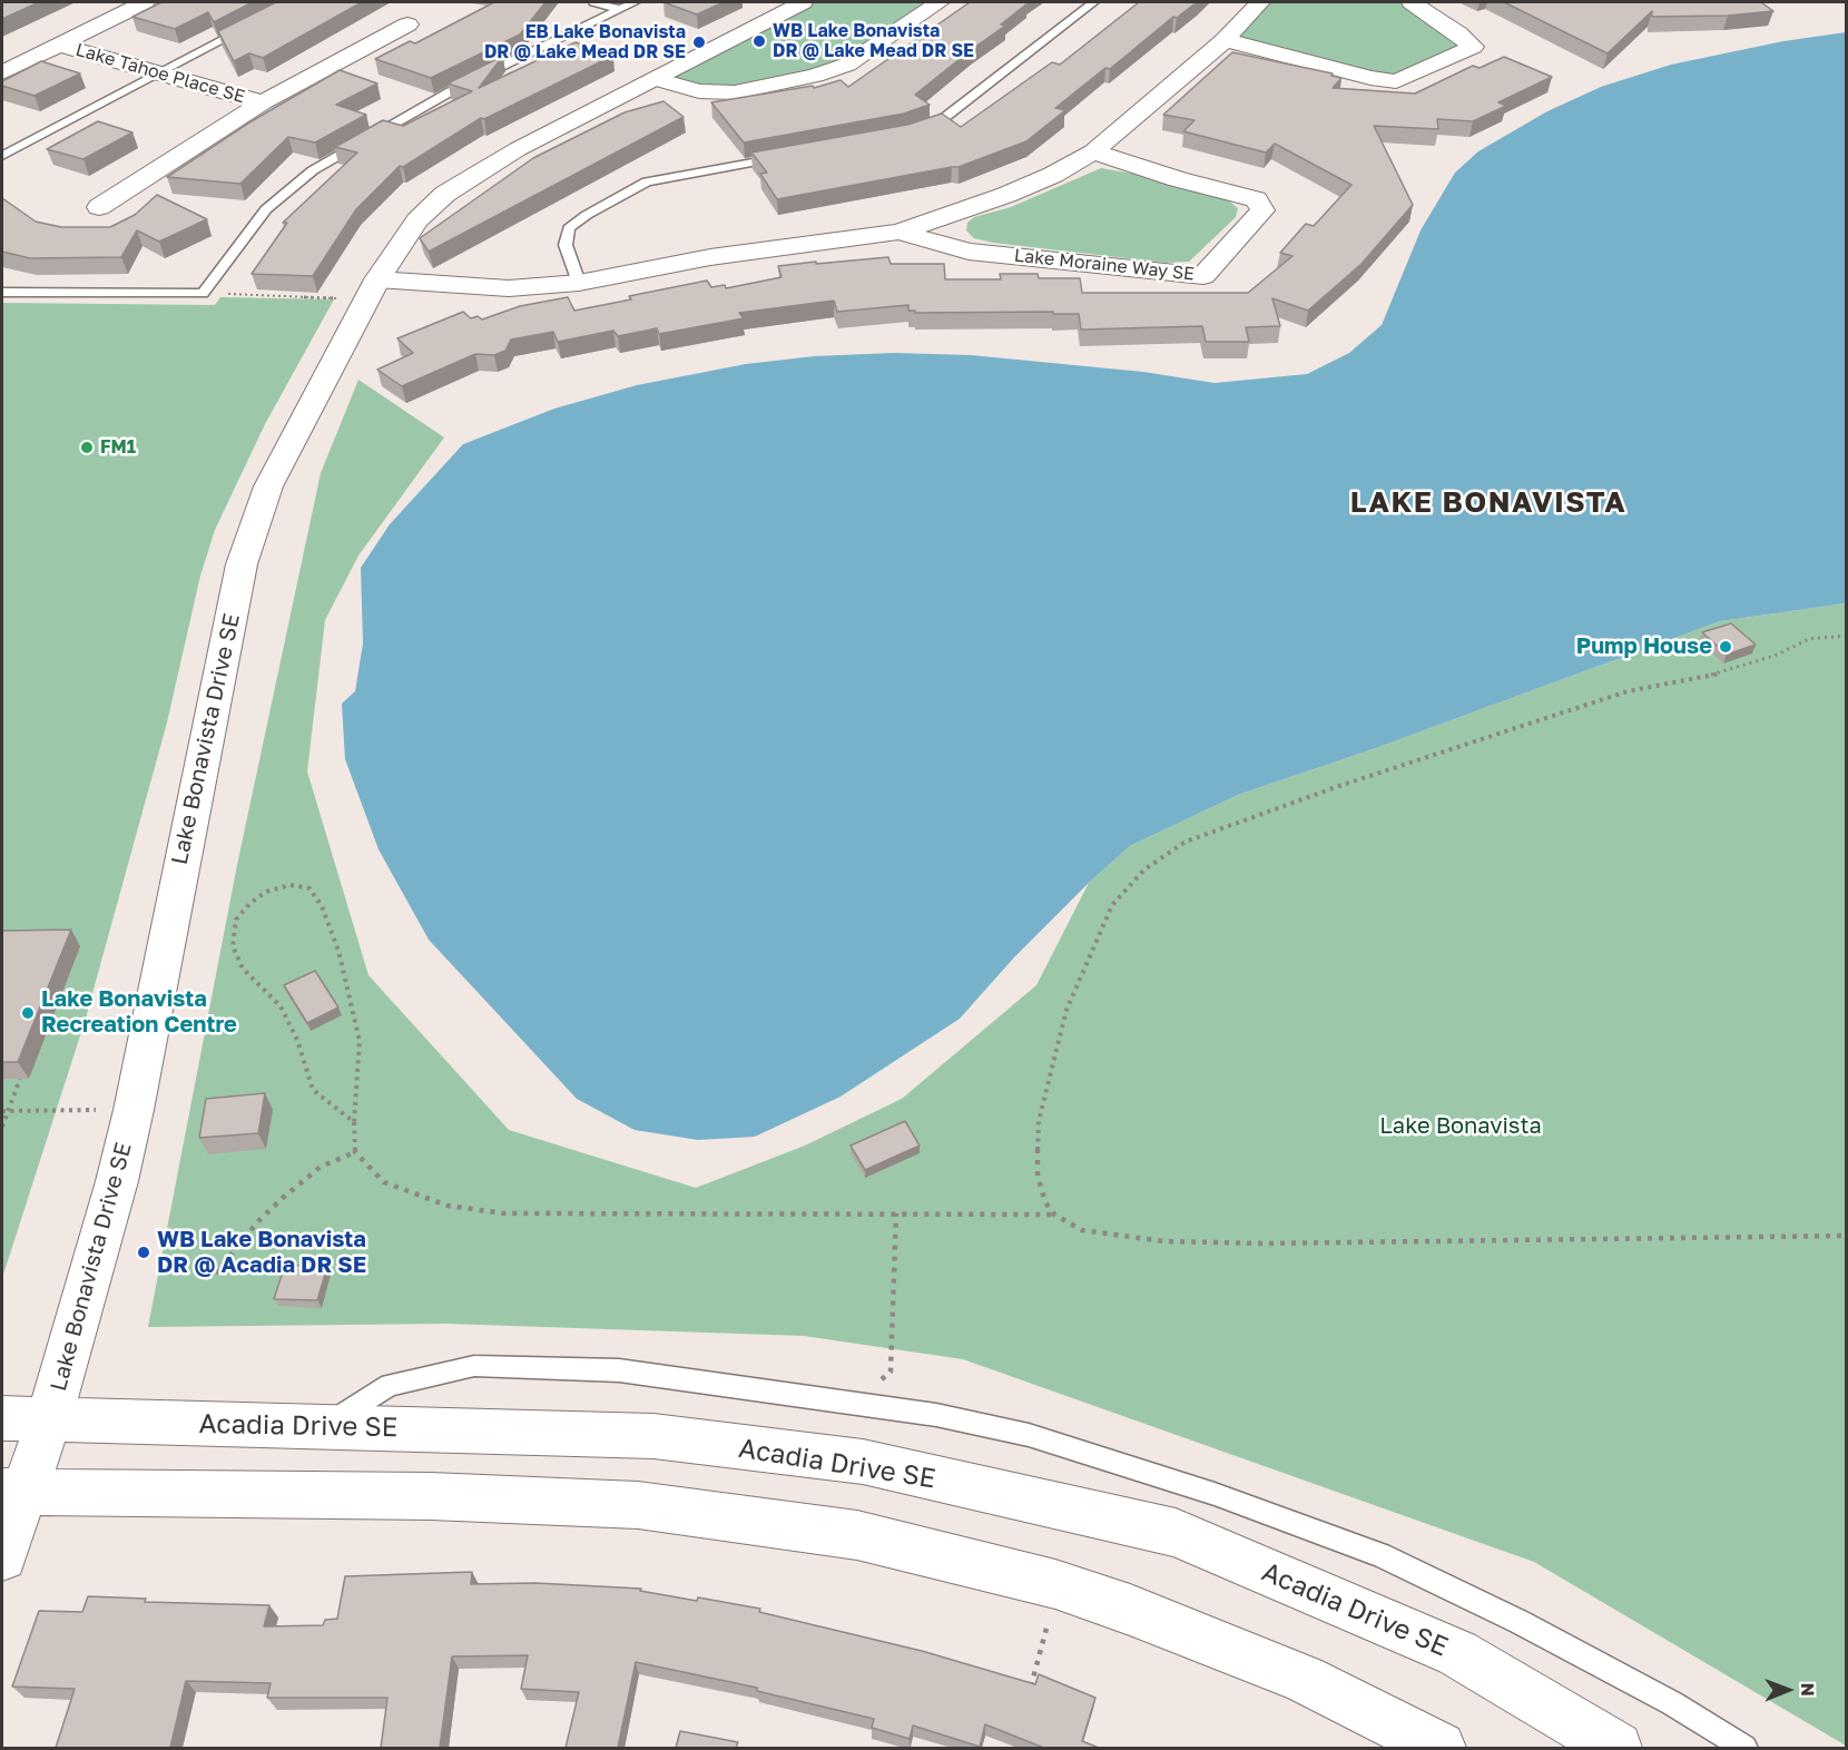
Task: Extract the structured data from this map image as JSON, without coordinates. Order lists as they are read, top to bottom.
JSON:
{
  "streets": {
    "street": [
      "Lake Tahoe Place SE",
      "Lake Moraine Way SE",
      "Lake Bonavista Drive SE",
      "Acadia Drive SE"
    ]
  },
  "crossings": [
    ["Lake Moraine Way SE", "Lake Bonavista Drive SE"],
    ["Lake Bonavista Drive SE", "Acadia Drive SE"]
  ],
  "districts": ["LAKE BONAVISTA"],
  "parks": ["Lake Bonavista"],
  "places": [
    "WB Lake Bonavista DR @ Lake Mead DR SE",
    "EB Lake Bonavista DR @ Lake Mead DR SE",
    "FM1",
    "Pump House",
    "Lake Bonavista Recreation Centre",
    "WB Lake Bonavista DR @ Acadia DR SE"
  ],
  "north": "right"
}
